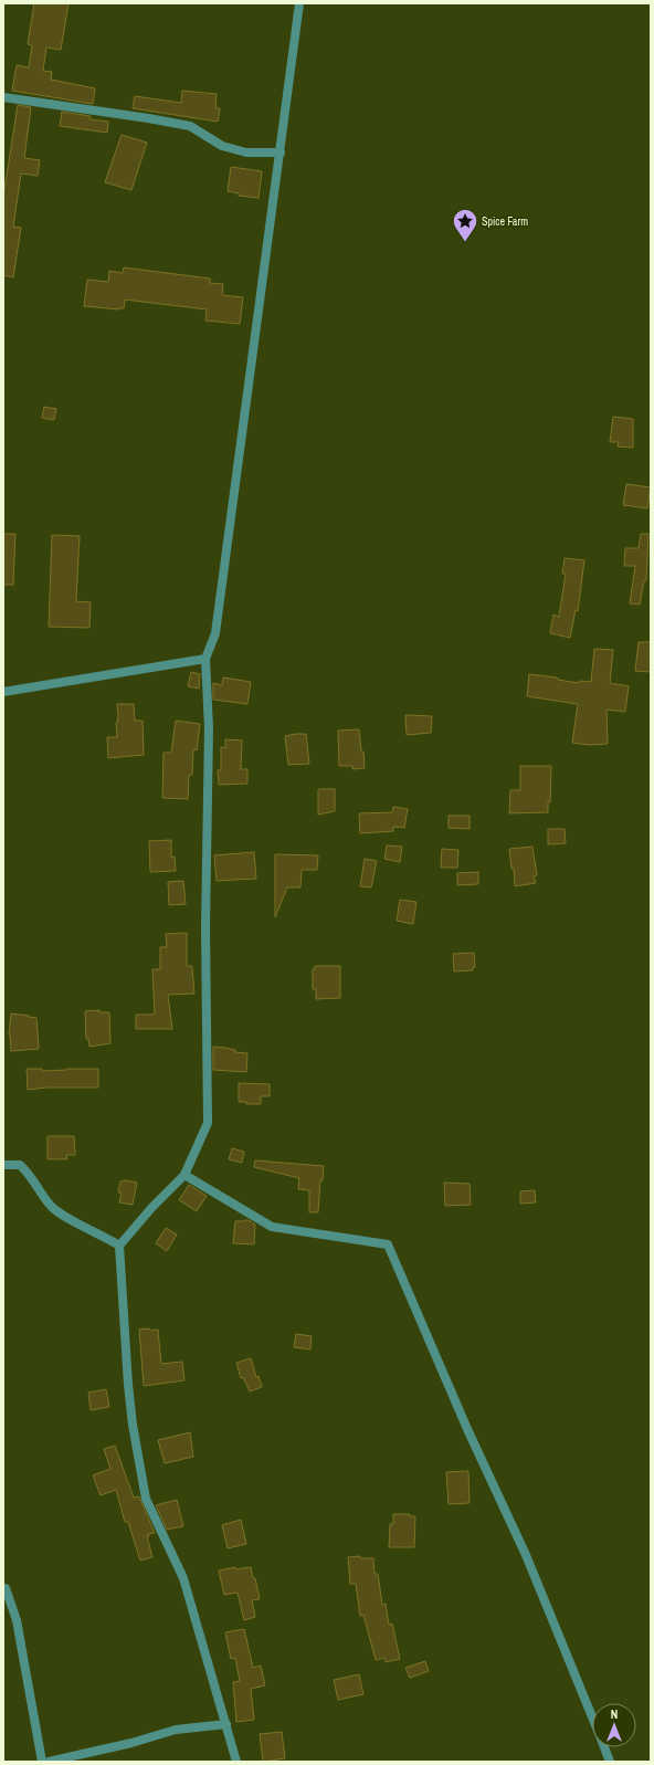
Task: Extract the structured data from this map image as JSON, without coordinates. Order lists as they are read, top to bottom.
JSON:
{
  "places": {
    "place": ["Spice Farm"]
  },
  "north": "top"
}
